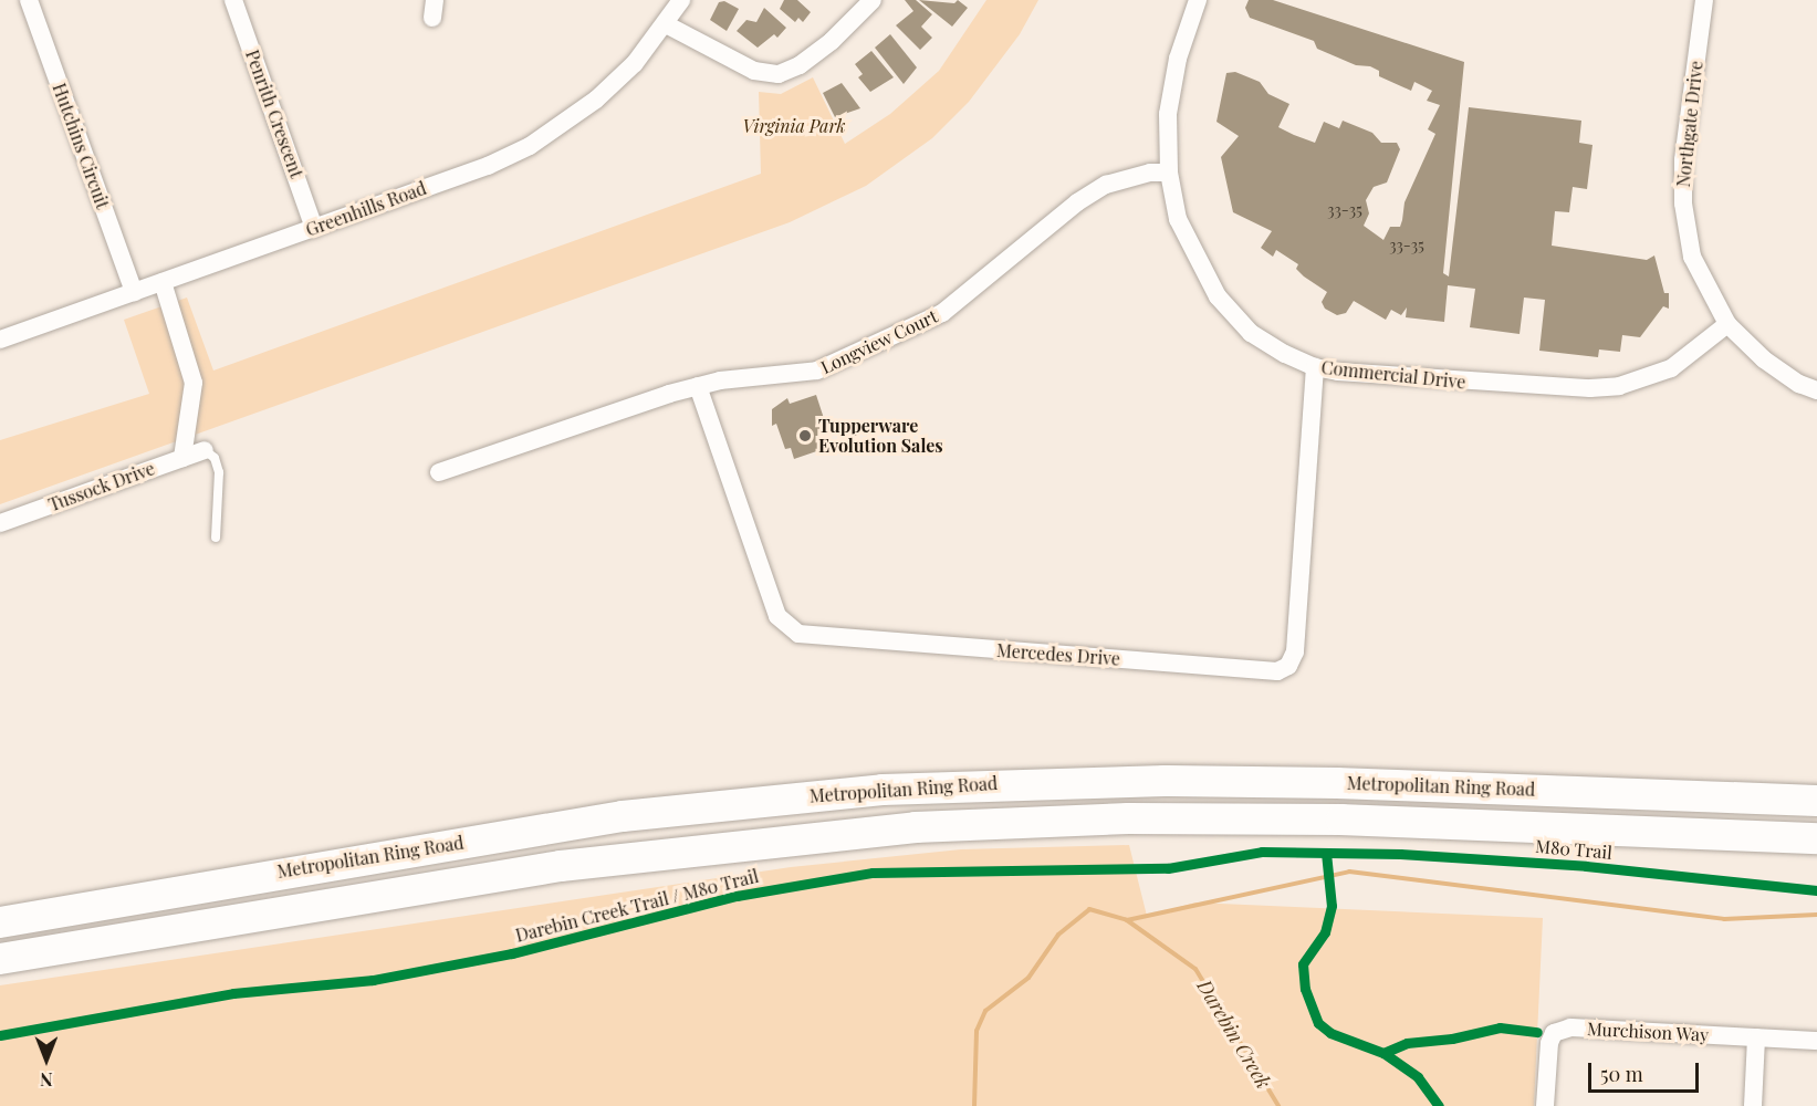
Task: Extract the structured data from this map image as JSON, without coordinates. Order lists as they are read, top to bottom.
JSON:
{
  "streets": {
    "highway": ["Metropolitan Ring Road"],
    "street": [
      "Penrith Crescent",
      "Northgate Drive",
      "Hutchins Circuit",
      "Greenhills Road",
      "Longview Court",
      "Commercial Drive",
      "Tussock Drive",
      "Mercedes Drive",
      "Murchison Way"
    ],
    "cycle path": ["M80 Trail"]
  },
  "crossings": [
    ["Penrith Crescent", "Greenhills Road"],
    ["Northgate Drive", "Commercial Drive"],
    ["Hutchins Circuit", "Greenhills Road"],
    ["Longview Court", "Commercial Drive"],
    ["Longview Court", "Mercedes Drive"],
    ["Commercial Drive", "Mercedes Drive"]
  ],
  "water": ["Darebin Creek"],
  "parks": ["Virginia Park"],
  "places": ["Tupperware Evolution Sales"],
  "house_numbers": ["33-35", "33-35"],
  "scale_bar": "50 m",
  "north": "bottom"
}
